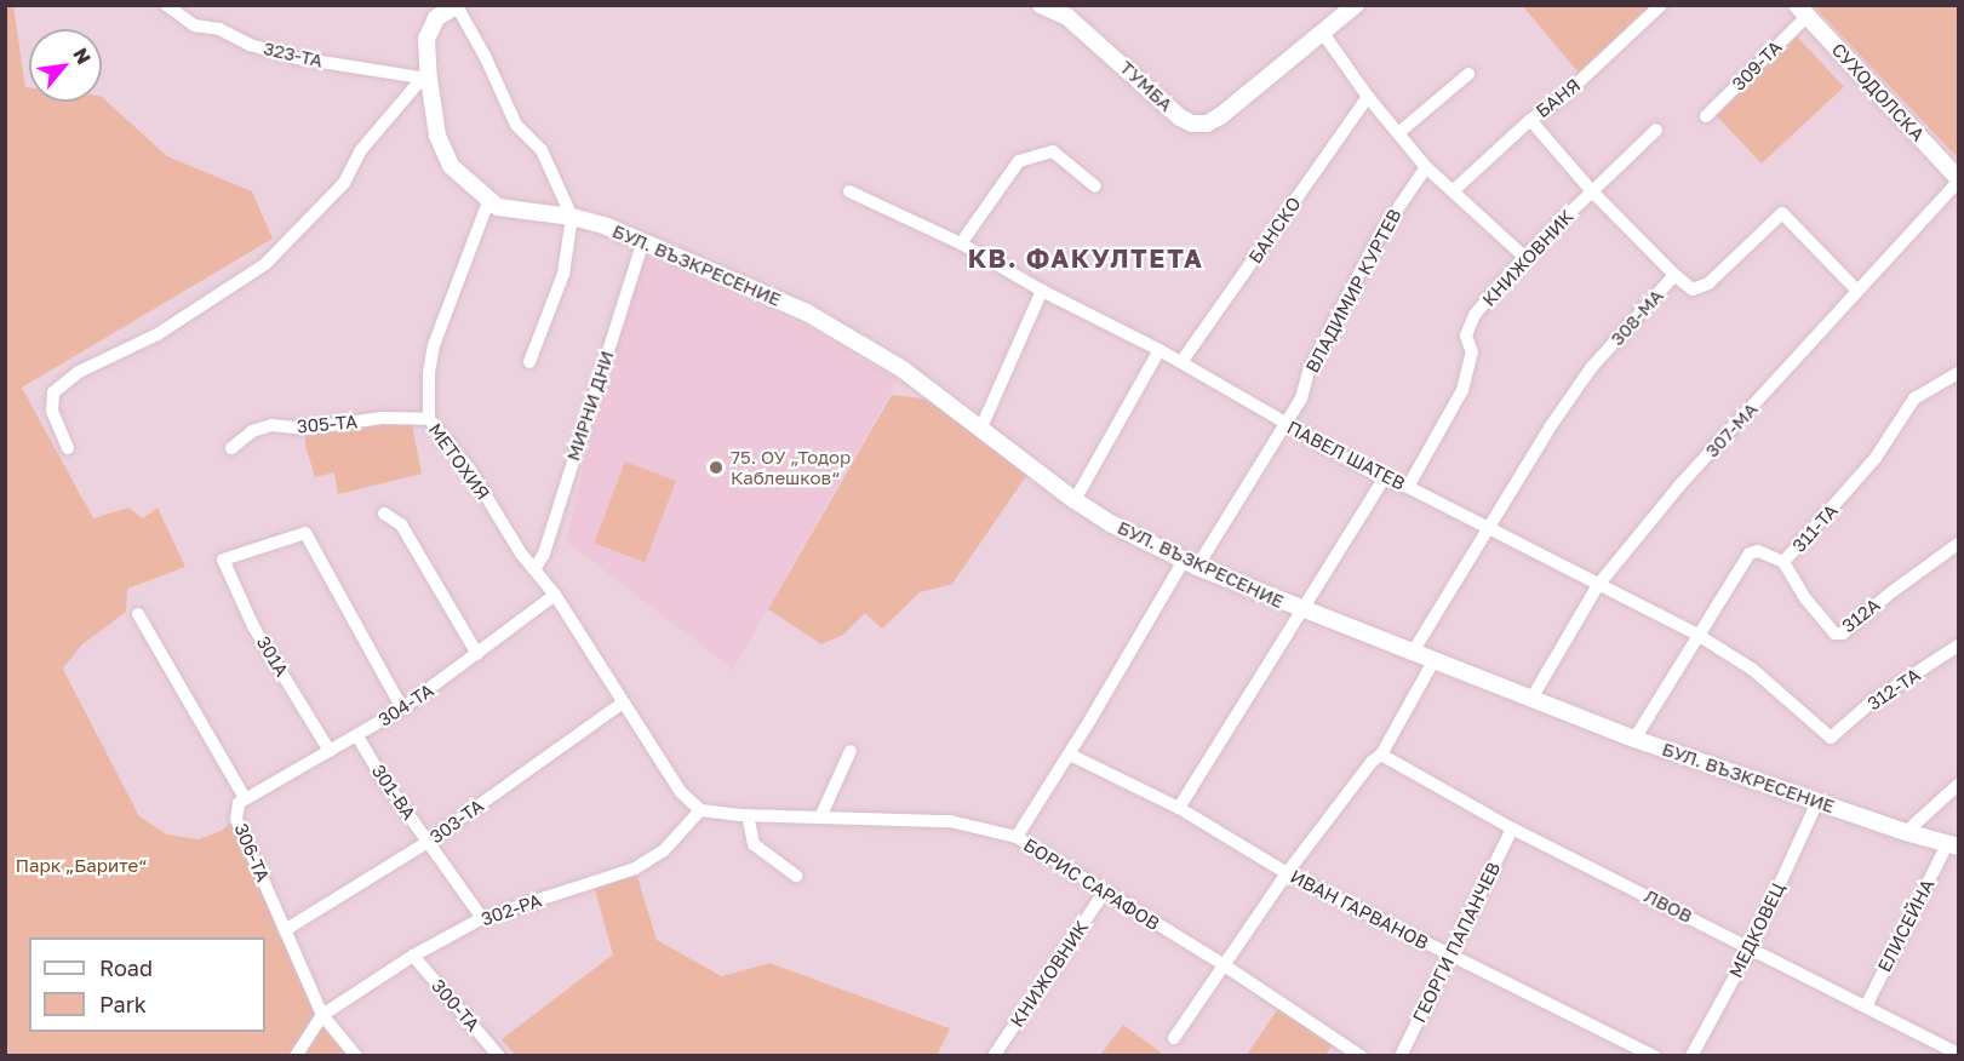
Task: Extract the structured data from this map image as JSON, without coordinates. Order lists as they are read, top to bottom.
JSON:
{
  "streets": {
    "street": [
      "323-ТА",
      "309-ТА",
      "ТУМБА",
      "СУХОДОЛСКА",
      "БАНЯ",
      "БАНСКО",
      "КНИЖОВНИК",
      "БУЛ. ВЪЗКРЕСЕНИЕ",
      "ВЛАДИМИР КУРТЕВ",
      "308-МА",
      "МИРНИ ДНИ",
      "305-ТА",
      "307-МА",
      "ПАВЕЛ ШАТЕВ",
      "МЕТОХИЯ",
      "311-ТА",
      "312А",
      "301А",
      "312-ТА",
      "304-ТА",
      "301-ВА",
      "303-ТА",
      "306-ТА",
      "БОРИС САРАФОВ",
      "ЛВОВ",
      "302-РА",
      "ИВАН ГАРВАНОВ",
      "ЕЛИСЕЙНА",
      "МЕДКОВЕЦ",
      "ГЕОРГИ ПАПАНЧЕВ",
      "300-ТА"
    ]
  },
  "crossings": [
    ["309-ТА", "СУХОДОЛСКА"],
    ["СУХОДОЛСКА", "307-МА"],
    ["БАНСКО", "ПАВЕЛ ШАТЕВ"],
    ["КНИЖОВНИК", "ПАВЕЛ ШАТЕВ"],
    ["КНИЖОВНИК", "БОРИС САРАФОВ"],
    ["БУЛ. ВЪЗКРЕСЕНИЕ", "ВЛАДИМИР КУРТЕВ"],
    ["БУЛ. ВЪЗКРЕСЕНИЕ", "308-МА"],
    ["БУЛ. ВЪЗКРЕСЕНИЕ", "МИРНИ ДНИ"],
    ["БУЛ. ВЪЗКРЕСЕНИЕ", "307-МА"],
    ["БУЛ. ВЪЗКРЕСЕНИЕ", "МЕТОХИЯ"],
    ["БУЛ. ВЪЗКРЕСЕНИЕ", "311-ТА"],
    ["БУЛ. ВЪЗКРЕСЕНИЕ", "ЕЛИСЕЙНА"],
    ["БУЛ. ВЪЗКРЕСЕНИЕ", "МЕДКОВЕЦ"],
    ["ВЛАДИМИР КУРТЕВ", "ПАВЕЛ ШАТЕВ"],
    ["ВЛАДИМИР КУРТЕВ", "БОРИС САРАФОВ"],
    ["ВЛАДИМИР КУРТЕВ", "ИВАН ГАРВАНОВ"],
    ["308-МА", "307-МА"],
    ["308-МА", "ПАВЕЛ ШАТЕВ"],
    ["МИРНИ ДНИ", "МЕТОХИЯ"],
    ["305-ТА", "МЕТОХИЯ"],
    ["307-МА", "ПАВЕЛ ШАТЕВ"],
    ["ПАВЕЛ ШАТЕВ", "311-ТА"],
    ["ПАВЕЛ ШАТЕВ", "312-ТА"],
    ["МЕТОХИЯ", "304-ТА"],
    ["МЕТОХИЯ", "303-ТА"],
    ["МЕТОХИЯ", "БОРИС САРАФОВ"],
    ["МЕТОХИЯ", "302-РА"],
    ["311-ТА", "312А"],
    ["301А", "304-ТА"],
    ["304-ТА", "301-ВА"],
    ["304-ТА", "306-ТА"],
    ["301-ВА", "303-ТА"],
    ["301-ВА", "302-РА"],
    ["303-ТА", "306-ТА"],
    ["306-ТА", "302-РА"],
    ["БОРИС САРАФОВ", "302-РА"],
    ["ЛВОВ", "ЕЛИСЕЙНА"],
    ["ЛВОВ", "МЕДКОВЕЦ"],
    ["ЛВОВ", "ГЕОРГИ ПАПАНЧЕВ"],
    ["302-РА", "300-ТА"],
    ["ИВАН ГАРВАНОВ", "ГЕОРГИ ПАПАНЧЕВ"]
  ],
  "districts": ["КВ. ФАКУЛТЕТА"],
  "parks": ["Парк „Барите“"],
  "places": ["75. ОУ „Тодор Каблешков“"],
  "legend": ["Road", "Park"],
  "north": "top right"
}
